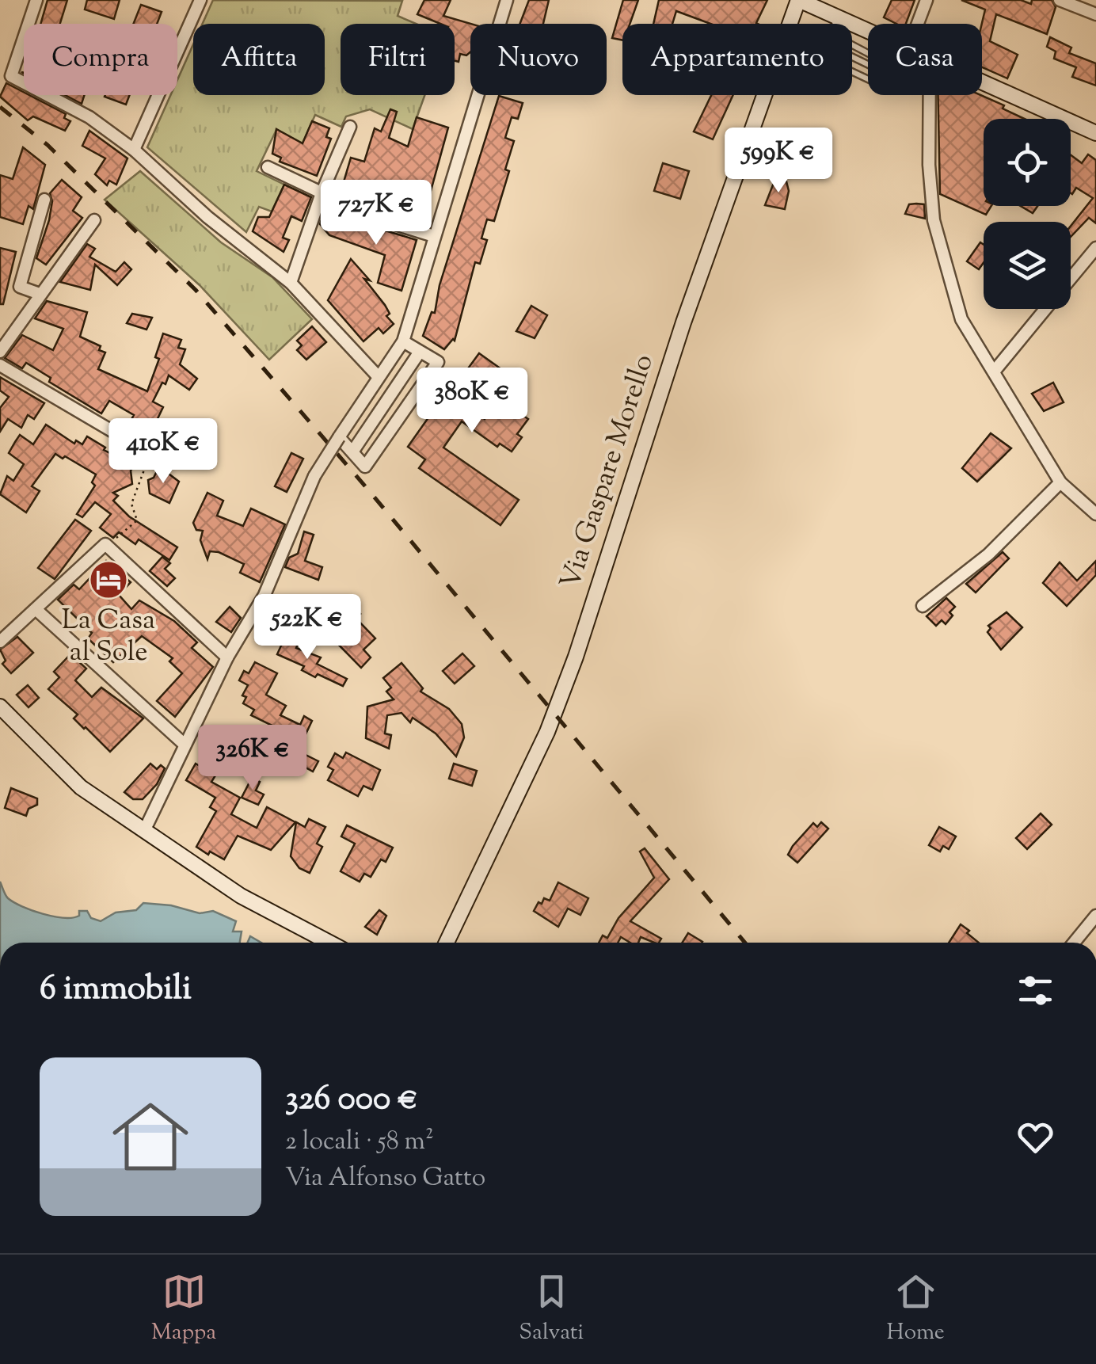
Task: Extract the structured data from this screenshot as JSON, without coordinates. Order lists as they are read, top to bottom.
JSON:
{
  "streets": {
    "street": ["Via Gaspare Morello"]
  },
  "places": {
    "hotel": ["La Casa al Sole"]
  },
  "page": {
    "chip": [
      "Compra",
      "Affitta",
      "Filtri",
      "Nuovo",
      "Appartamento",
      "Casa"
    ],
    "price": [
      "599K €",
      "727K €",
      "380K €",
      "410K €",
      "522K €",
      "326K €"
    ],
    "heading": "6 immobili",
    "list": [
      {
        "name": "326 000 €",
        "note": "2 locali · 58 m² · Via Alfonso Gatto"
      }
    ],
    "tabs": ["Mappa", "Salvati", "Home"]
  }
}
